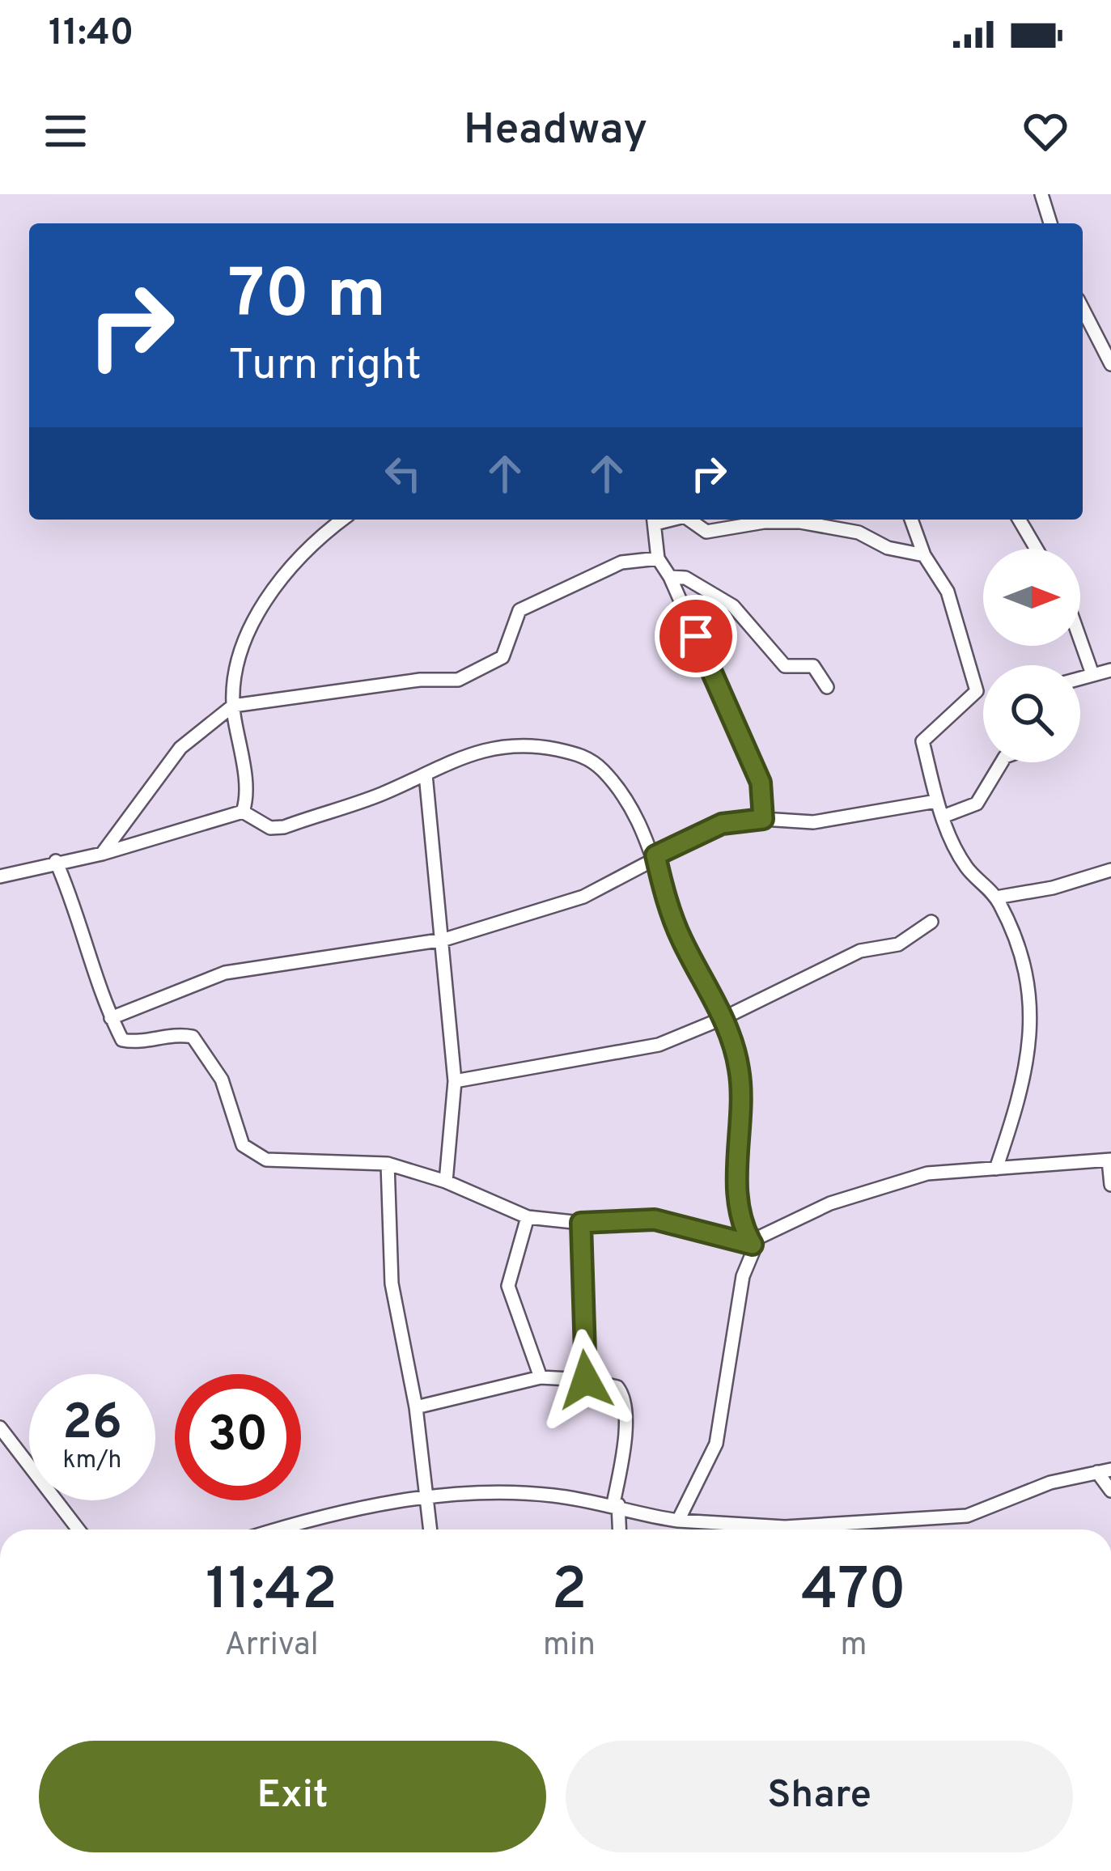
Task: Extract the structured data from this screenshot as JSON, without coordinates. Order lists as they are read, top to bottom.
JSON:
{
  "north": "right",
  "page": {
    "status": "11:40",
    "header": "Headway",
    "turn": ["70 m", "Turn right"],
    "speed": "26 km/h",
    "limit": "30",
    "eta": [
      "11:42",
      "Arrival",
      "2",
      "min",
      "470",
      "m"
    ],
    "buttons": ["Exit", "Share"]
  }
}
